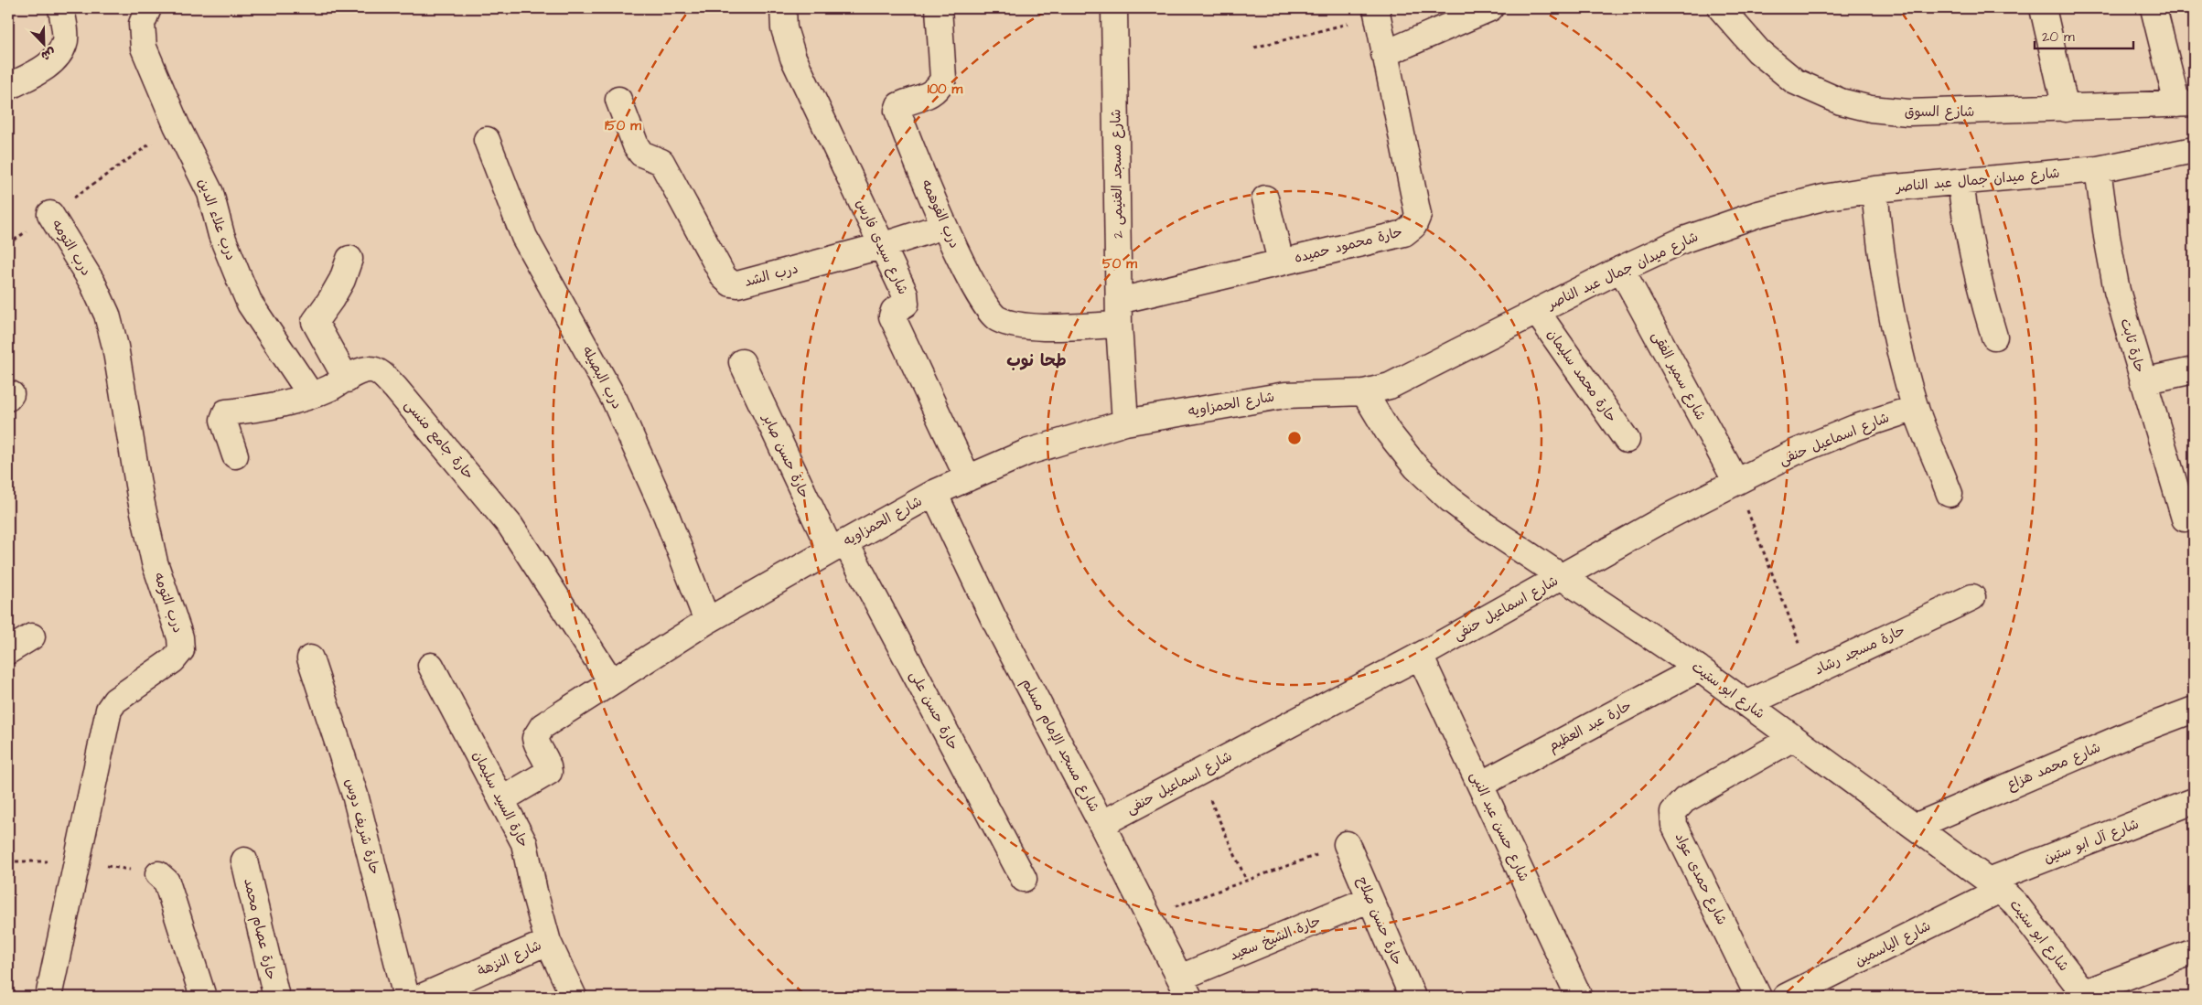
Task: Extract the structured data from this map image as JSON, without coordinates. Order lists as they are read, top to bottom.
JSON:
{
  "streets": {
    "street": [
      "شارع السوق",
      "شارع مسجد الغنيمى 2",
      "شارع ميدان جمال عبد الناصر",
      "درب الفوهمه",
      "درب علاء الدين",
      "حارة محمود حميده",
      "شارع سيدى فارس",
      "درب التومه",
      "درب الشد",
      "حارة ثابت",
      "حارة محمد سليمان",
      "شارع سمير الفقى",
      "درب البصيله",
      "شارع الحمزاويه",
      "شارع اسماعيل حنفى",
      "حارة جامع منسى",
      "حارة حسن صابر",
      "حارة مسجد رشاد",
      "شارع ابو ستيت",
      "حارة حسن على",
      "حارة عبد العظيم",
      "شارع مسجد الإمام مسلم",
      "شارع محمد هزاع",
      "حارة السيد سليمان",
      "حارة شريف دوس",
      "شارع حسن عبد النبى",
      "شارع آل ابو ستين",
      "شارع حمدى عواد",
      "حارة حسن صلاح",
      "حارة عصام محمد",
      "حارة الشيخ سعيد",
      "شارع الياسمين",
      "شارع النزهة"
    ]
  },
  "crossings": [
    ["شارع مسجد الغنيمى 2", "درب الفوهمه"],
    ["شارع مسجد الغنيمى 2", "حارة محمود حميده"],
    ["شارع مسجد الغنيمى 2", "شارع الحمزاويه"],
    ["شارع ميدان جمال عبد الناصر", "حارة ثابت"],
    ["شارع ميدان جمال عبد الناصر", "حارة محمد سليمان"],
    ["شارع ميدان جمال عبد الناصر", "شارع سمير الفقى"],
    ["شارع ميدان جمال عبد الناصر", "شارع الحمزاويه"],
    ["شارع ميدان جمال عبد الناصر", "شارع ابو ستيت"],
    ["درب الفوهمه", "حارة محمود حميده"],
    ["درب الفوهمه", "درب الشد"],
    ["درب علاء الدين", "حارة جامع منسى"],
    ["شارع سيدى فارس", "درب الشد"],
    ["شارع سيدى فارس", "شارع الحمزاويه"],
    ["شارع سمير الفقى", "شارع اسماعيل حنفى"],
    ["درب البصيله", "شارع الحمزاويه"],
    ["شارع الحمزاويه", "حارة جامع منسى"],
    ["شارع الحمزاويه", "حارة حسن صابر"],
    ["شارع الحمزاويه", "شارع ابو ستيت"],
    ["شارع الحمزاويه", "حارة حسن على"],
    ["شارع الحمزاويه", "شارع مسجد الإمام مسلم"],
    ["شارع الحمزاويه", "حارة السيد سليمان"],
    ["شارع اسماعيل حنفى", "شارع ابو ستيت"],
    ["شارع اسماعيل حنفى", "شارع مسجد الإمام مسلم"],
    ["شارع اسماعيل حنفى", "شارع حسن عبد النبى"],
    ["حارة حسن صابر", "حارة حسن على"],
    ["حارة مسجد رشاد", "شارع ابو ستيت"],
    ["شارع ابو ستيت", "حارة عبد العظيم"],
    ["شارع ابو ستيت", "شارع محمد هزاع"],
    ["شارع ابو ستيت", "شارع آل ابو ستين"],
    ["شارع ابو ستيت", "شارع حمدى عواد"],
    ["شارع ابو ستيت", "شارع الياسمين"],
    ["حارة عبد العظيم", "شارع حسن عبد النبى"],
    ["شارع مسجد الإمام مسلم", "حارة الشيخ سعيد"],
    ["حارة السيد سليمان", "شارع النزهة"],
    ["شارع آل ابو ستين", "شارع الياسمين"],
    ["حارة حسن صلاح", "حارة الشيخ سعيد"]
  ],
  "districts": ["طحا نوب"],
  "scale_bar": "20 m",
  "north": "bottom right",
  "rings": ["100 m", "150 m", "50 m"]
}
